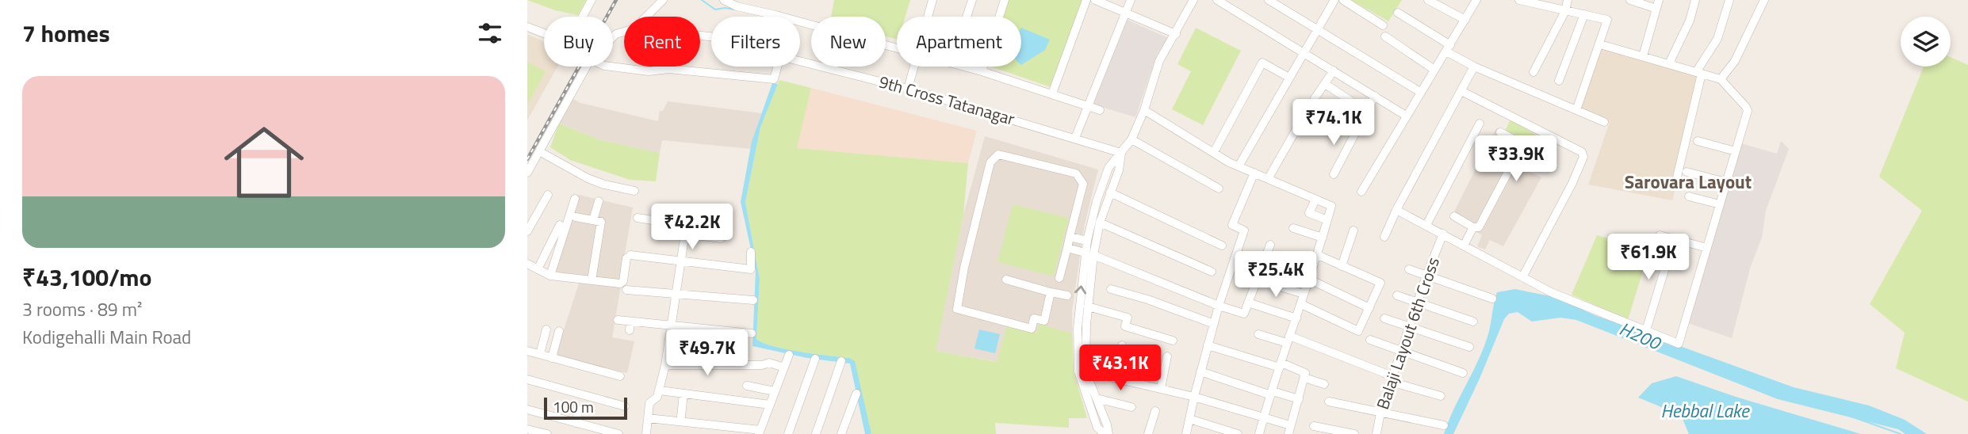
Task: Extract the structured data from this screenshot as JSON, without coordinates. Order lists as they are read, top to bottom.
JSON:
{
  "streets": {
    "street": ["9th Cross Tatanagar", "Balaji Layout 6th Cross"]
  },
  "districts": ["Sarovara Layout"],
  "water": ["H200", "Hebbal Lake"],
  "scale_bar": "100 m",
  "page": {
    "heading": "7 homes",
    "chip": [
      "Buy",
      "Rent",
      "Filters",
      "New",
      "Apartment"
    ],
    "list": [
      {
        "name": "₹43,100/mo",
        "note": "3 rooms · 89 m² · Kodigehalli Main Road"
      }
    ],
    "price": [
      "₹74.1K",
      "₹33.9K",
      "₹42.2K",
      "₹61.9K",
      "₹25.4K",
      "₹49.7K",
      "₹43.1K"
    ],
    "scale": "100 m"
  }
}
